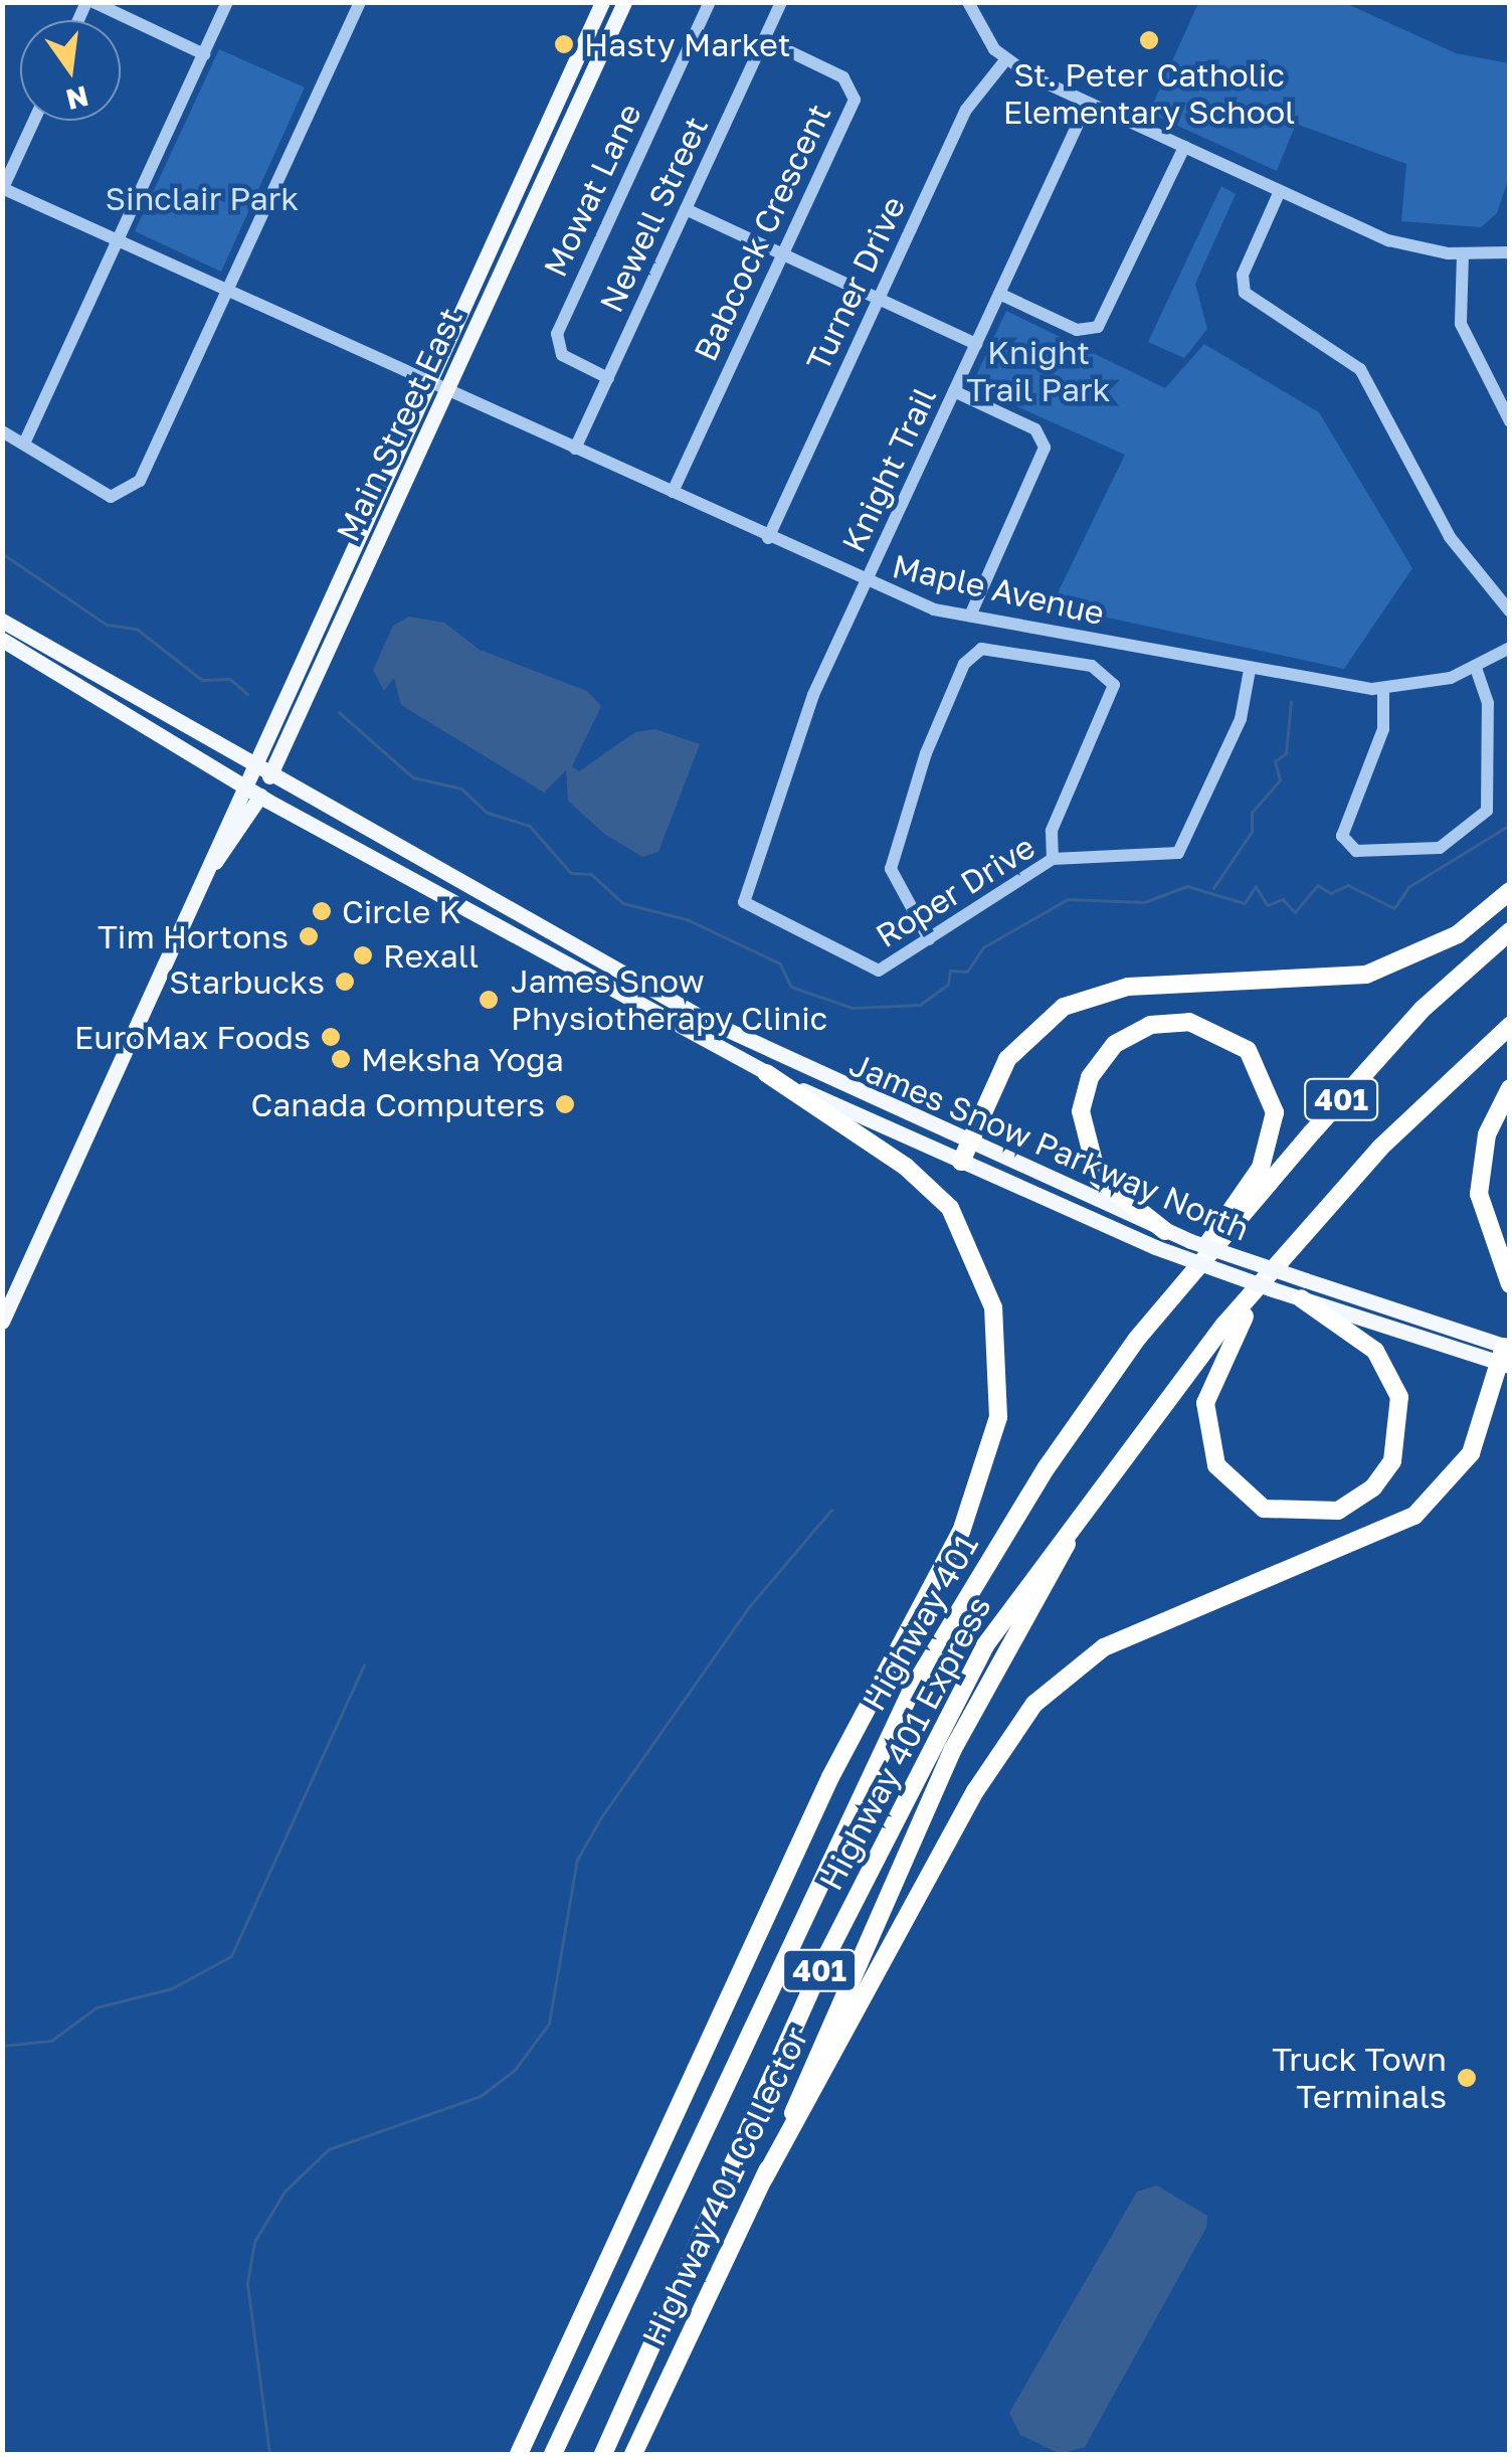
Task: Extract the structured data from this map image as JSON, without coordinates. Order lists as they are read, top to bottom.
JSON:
{
  "streets": {
    "highway": [
      "401",
      "Highway 401",
      "Highway 401 Express",
      "Highway 401 Collector"
    ],
    "main road": ["Main Street East", "James Snow Parkway North"],
    "street": [
      "Mowat Lane",
      "Newell Street",
      "Babcock Crescent",
      "Turner Drive",
      "Knight Trail",
      "Maple Avenue",
      "Roper Drive"
    ]
  },
  "crossings": [
    ["Mowat Lane", "Newell Street"],
    ["Newell Street", "Babcock Crescent"],
    ["Newell Street", "Maple Avenue"],
    ["Babcock Crescent", "Maple Avenue"],
    ["Turner Drive", "Maple Avenue"],
    ["Main Street East", "Maple Avenue"],
    ["Main Street East", "James Snow Parkway North"],
    ["Knight Trail", "Maple Avenue"],
    ["Knight Trail", "Roper Drive"],
    ["Maple Avenue", "Roper Drive"],
    ["401", "Highway 401 Express"],
    ["401", "Highway 401 Collector"],
    ["Highway 401 Express", "Highway 401 Collector"]
  ],
  "parks": ["Sinclair Park", "Knight Trail Park"],
  "places": [
    "St. Peter Catholic Elementary School",
    "Hasty Market",
    "Circle K",
    "Tim Hortons",
    "Rexall",
    "Starbucks",
    "James Snow Physiotherapy Clinic",
    "EuroMax Foods",
    "Meksha Yoga",
    "Canada Computers",
    "Truck Town Terminals"
  ],
  "north": "bottom"
}
